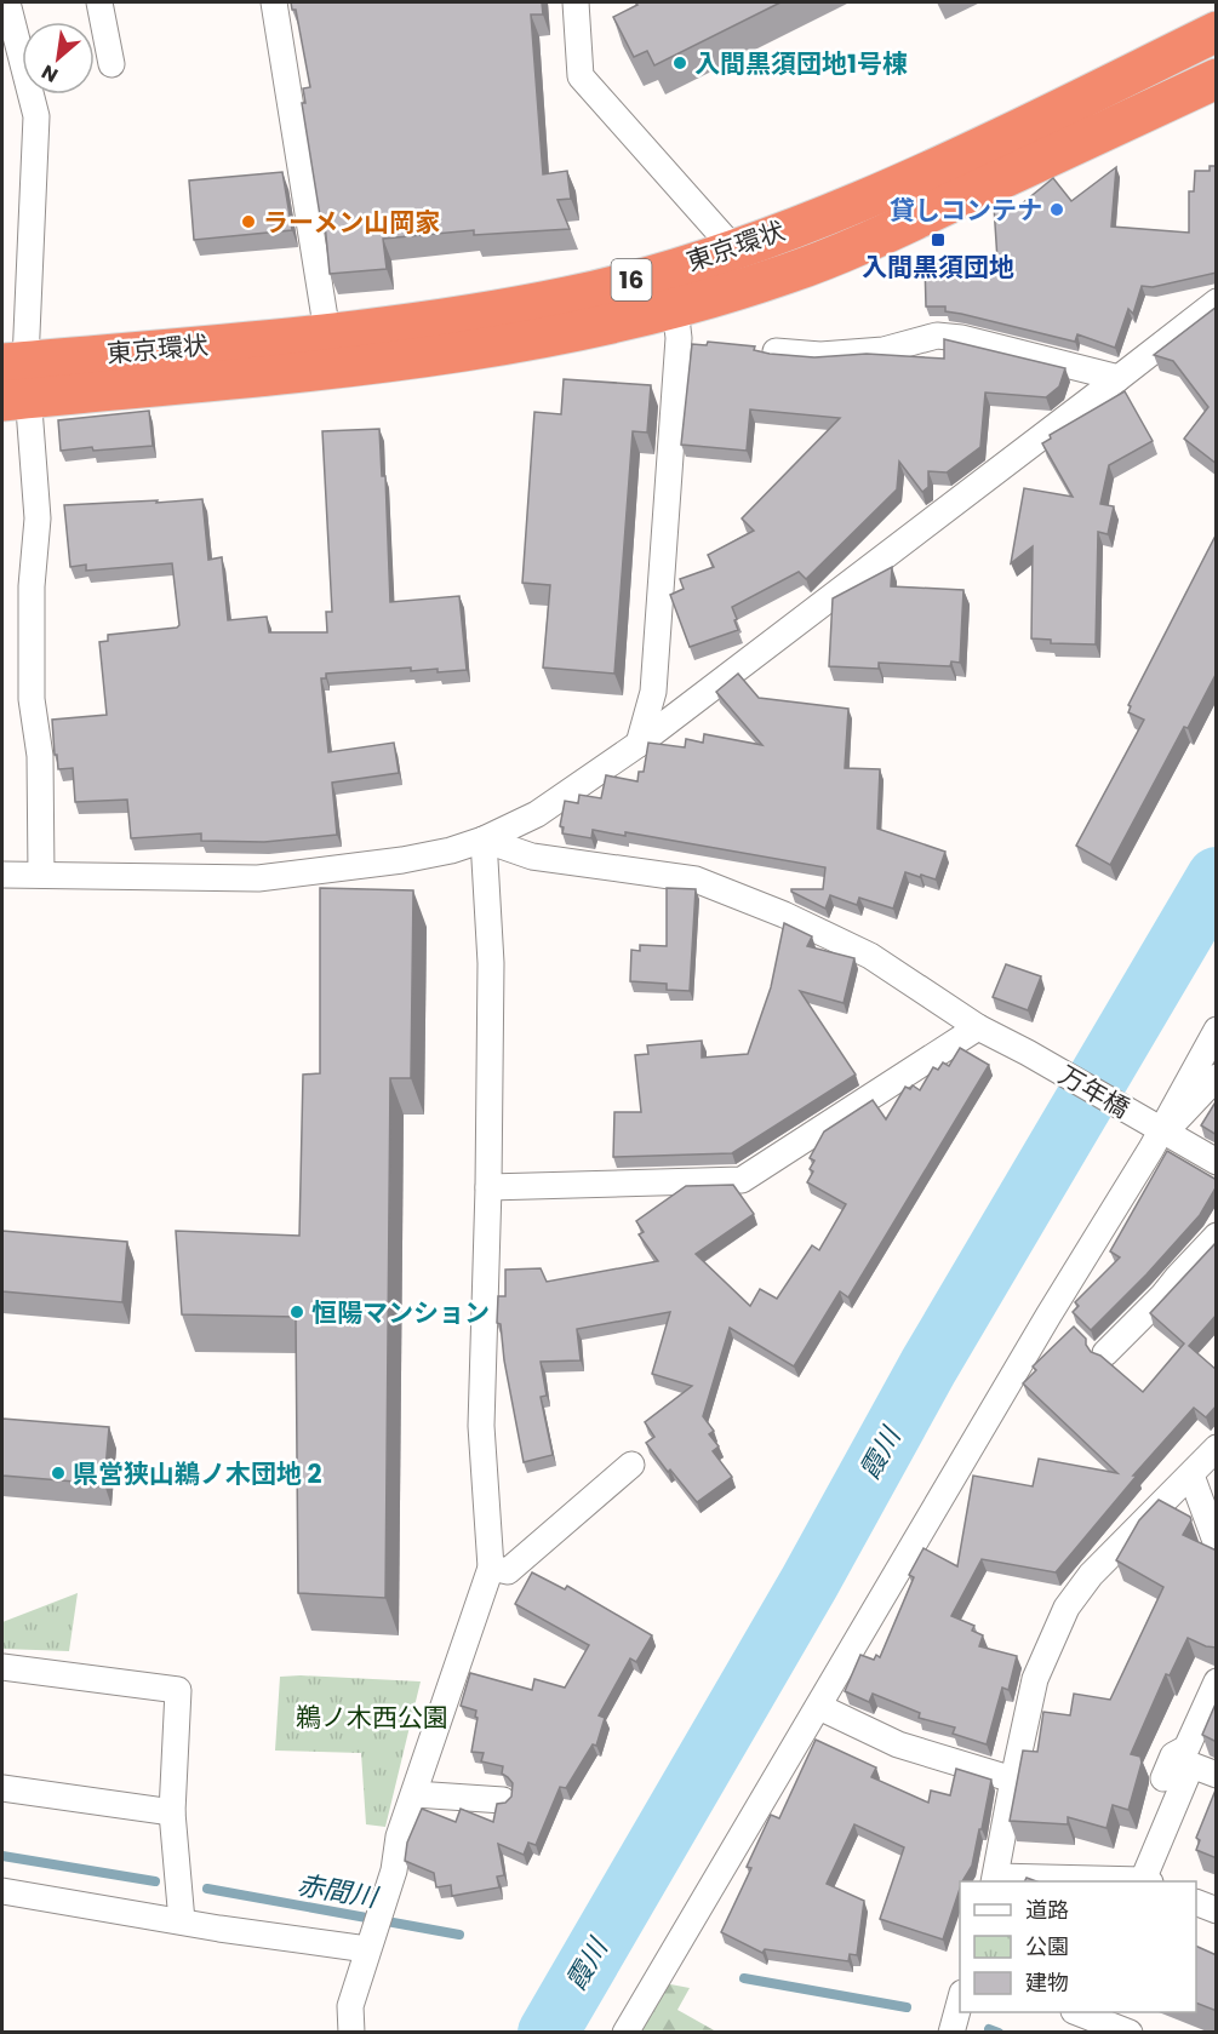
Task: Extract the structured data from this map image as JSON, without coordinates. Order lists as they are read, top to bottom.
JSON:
{
  "streets": {
    "highway": ["東京環状", "16"],
    "street": ["万年橋"]
  },
  "water": ["霞川", "赤間川"],
  "parks": ["鵜ノ木西公園"],
  "places": {
    "other": [
      "入間黒須団地1号棟",
      "貸しコンテナ",
      "ラーメン山岡家",
      "恒陽マンション",
      "県営狭山鵜ノ木団地 2"
    ],
    "transit": ["入間黒須団地"]
  },
  "legend": ["道路", "公園", "建物"],
  "north": "bottom left"
}
